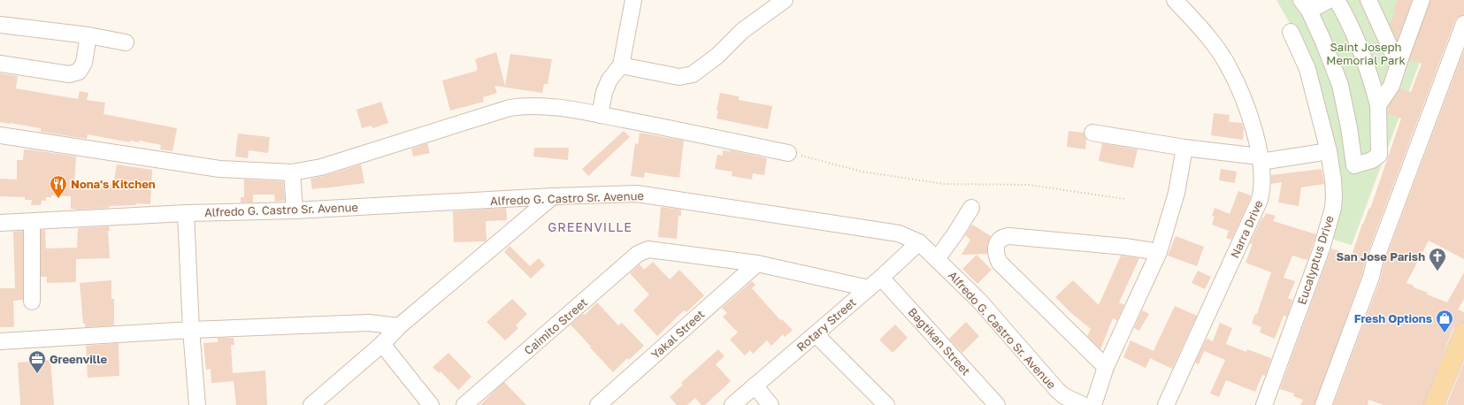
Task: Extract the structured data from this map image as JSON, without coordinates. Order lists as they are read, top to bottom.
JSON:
{
  "streets": {
    "street": [
      "Alfredo G. Castro Sr. Avenue",
      "Narra Drive",
      "Eucalyptus Drive",
      "Rotary Street",
      "Caimito Street",
      "Yakal Street",
      "Bagtikan Street"
    ]
  },
  "crossings": [
    ["Alfredo G. Castro Sr. Avenue", "Rotary Street"],
    ["Rotary Street", "Bagtikan Street"],
    ["Caimito Street", "Yakal Street"]
  ],
  "districts": ["GREENVILLE"],
  "parks": ["Saint Joseph Memorial Park"],
  "places": {
    "restaurant": ["Nona's Kitchen"],
    "church": ["San Jose Parish"],
    "shop": ["Fresh Options"],
    "office": ["Greenville"]
  }
}
